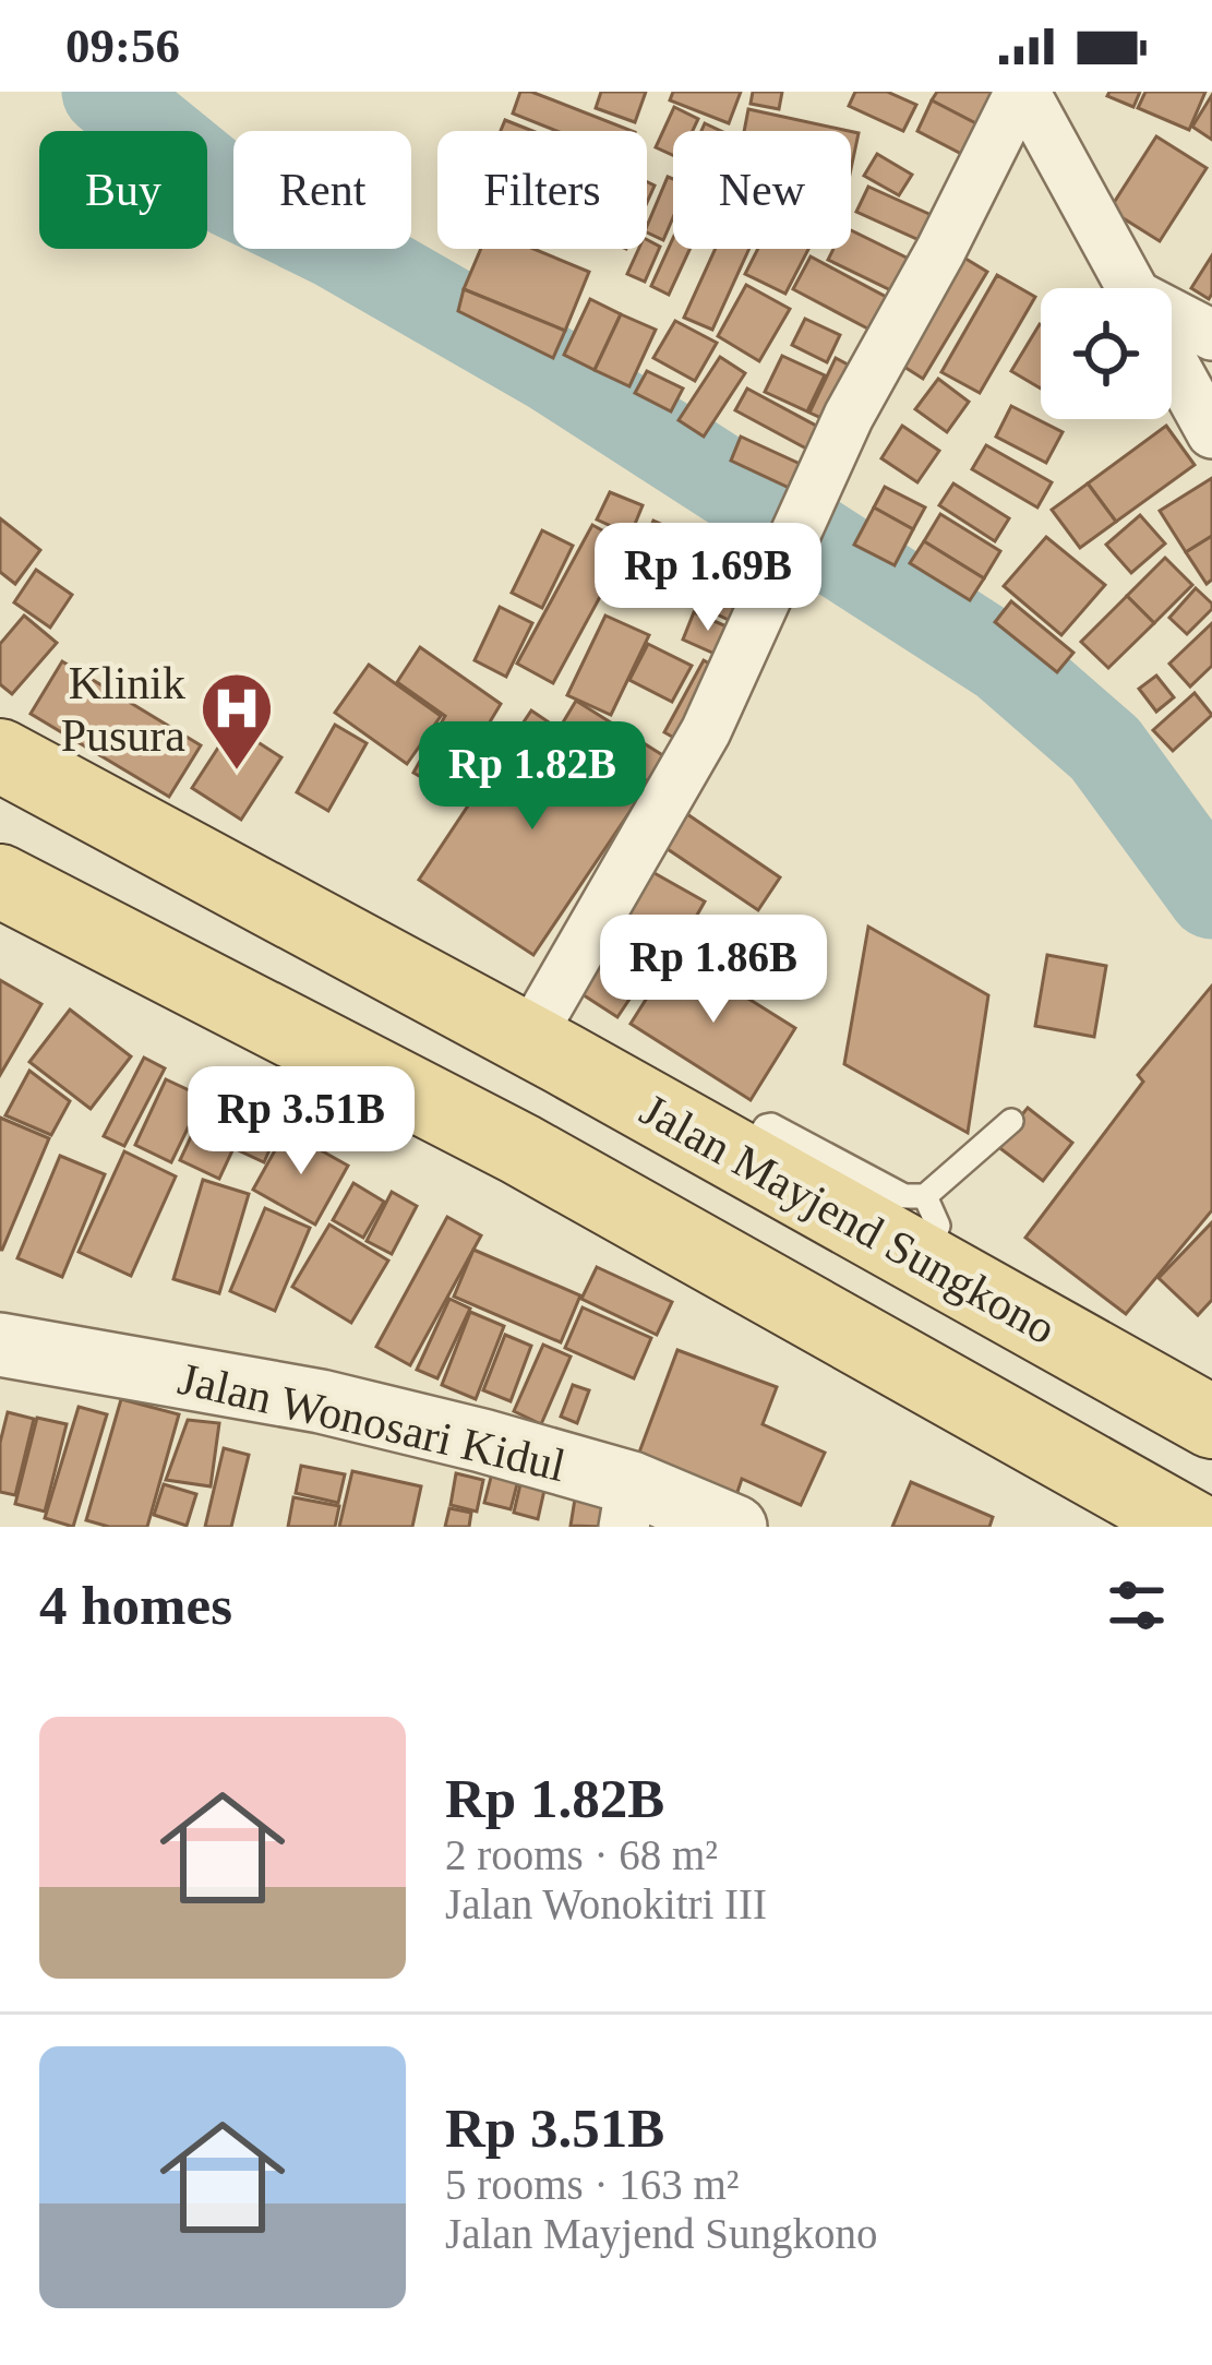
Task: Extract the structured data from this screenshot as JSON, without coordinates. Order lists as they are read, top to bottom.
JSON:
{
  "streets": {
    "main road": ["Jalan Mayjend Sungkono"],
    "street": ["Jalan Wonosari Kidul"]
  },
  "places": {
    "hospital": ["Klinik Pusura"]
  },
  "page": {
    "status": "09:56",
    "chip": [
      "Buy",
      "Rent",
      "Filters",
      "New"
    ],
    "price": [
      "Rp 1.69B",
      "Rp 1.82B",
      "Rp 1.86B",
      "Rp 3.51B"
    ],
    "heading": "4 homes",
    "list": [
      {
        "name": "Rp 1.82B",
        "note": "2 rooms · 68 m² · Jalan Wonokitri III"
      },
      {
        "name": "Rp 3.51B",
        "note": "5 rooms · 163 m² · Jalan Mayjend Sungkono"
      }
    ]
  }
}
